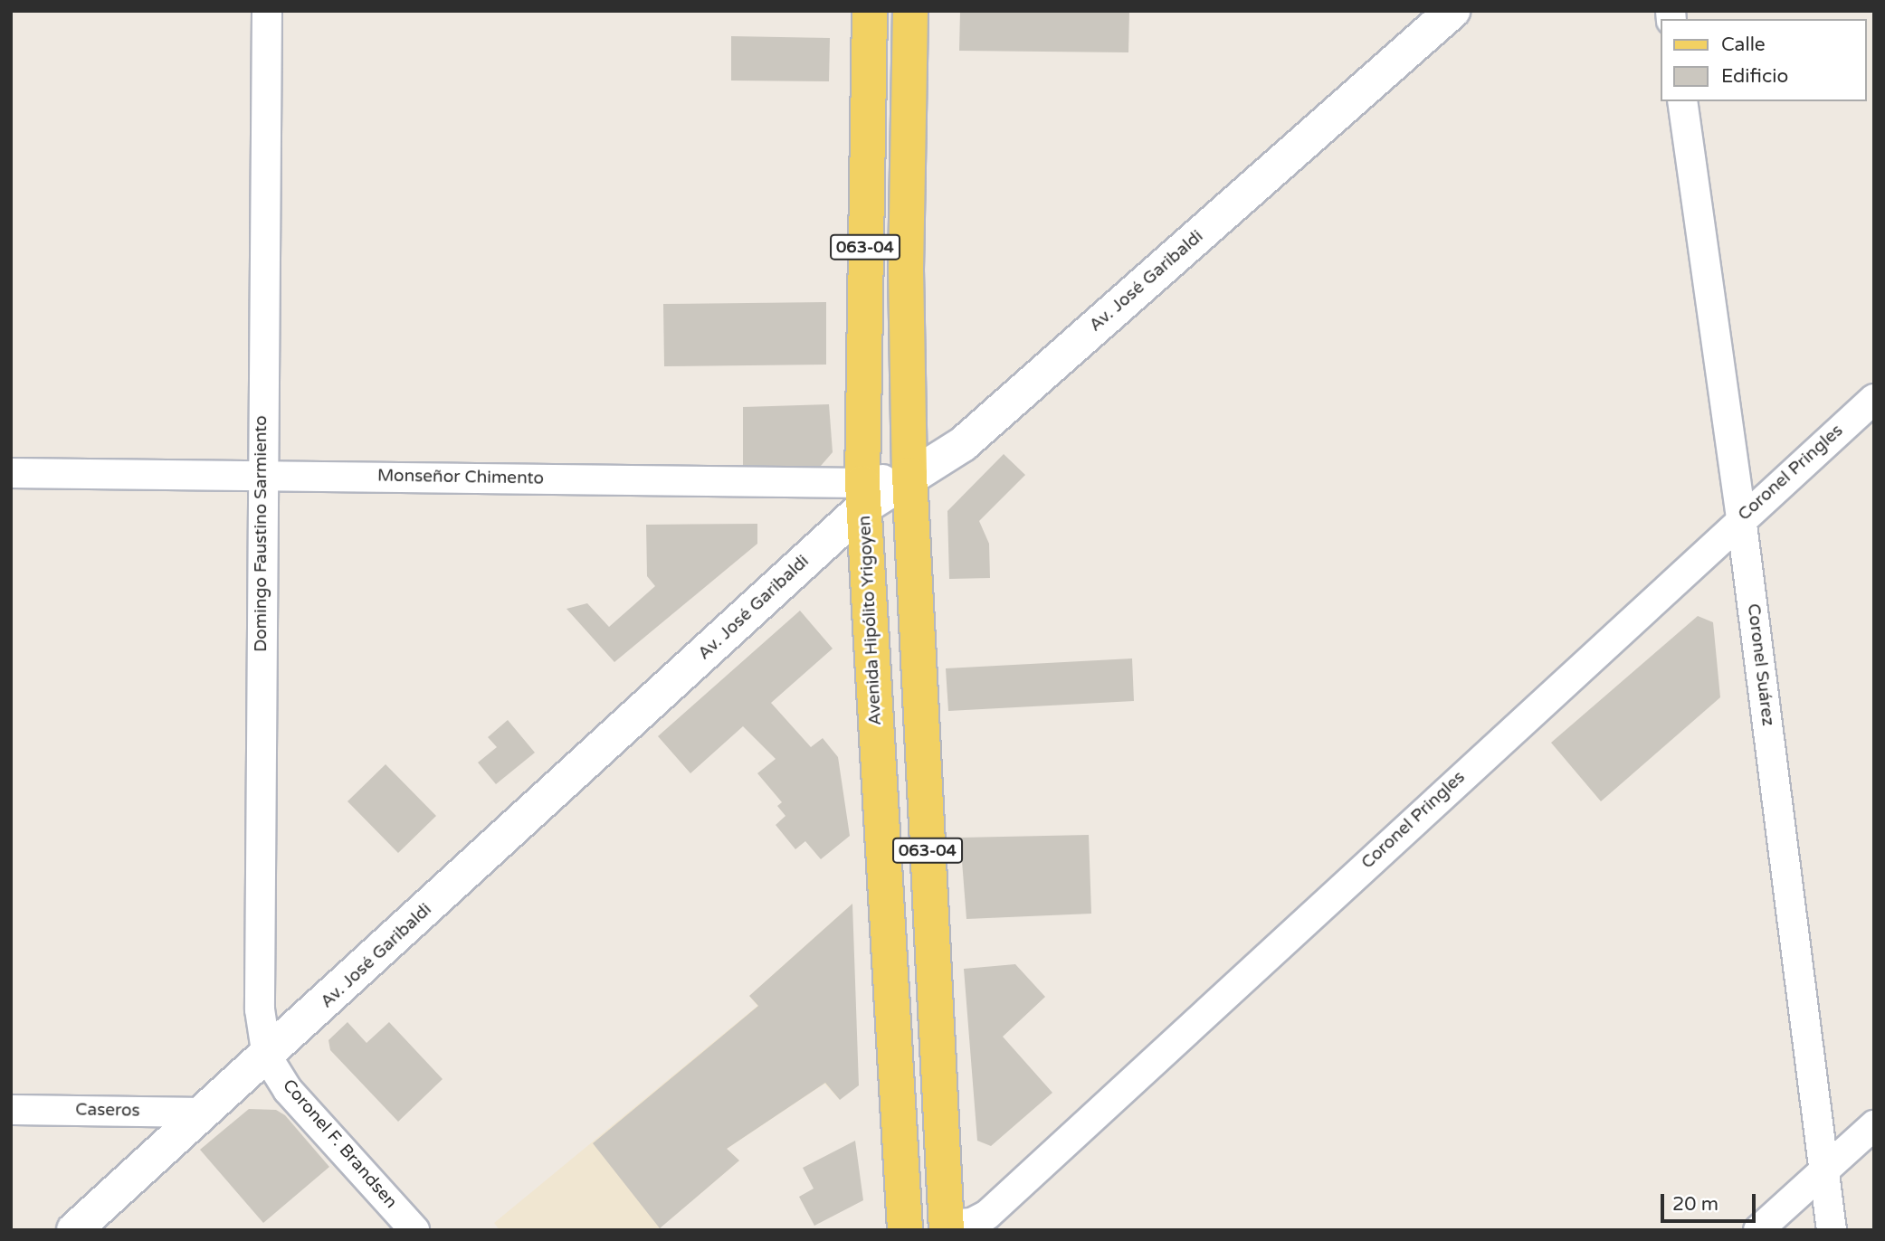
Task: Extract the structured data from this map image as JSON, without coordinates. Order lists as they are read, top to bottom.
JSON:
{
  "streets": {
    "main road": ["063-04", "Av. José Garibaldi", "Avenida Hipólito Yrigoyen"],
    "street": [
      "Coronel Pringles",
      "Monseñor Chimento",
      "Domingo Faustino Sarmiento",
      "Coronel Suárez",
      "Caseros",
      "Coronel F. Brandsen"
    ]
  },
  "crossings": [
    ["063-04", "Av. José Garibaldi"],
    ["063-04", "Coronel Pringles"],
    ["Av. José Garibaldi", "Monseñor Chimento"],
    ["Av. José Garibaldi", "Domingo Faustino Sarmiento"],
    ["Av. José Garibaldi", "Avenida Hipólito Yrigoyen"],
    ["Av. José Garibaldi", "Caseros"],
    ["Av. José Garibaldi", "Coronel F. Brandsen"],
    ["Coronel Pringles", "Coronel Suárez"],
    ["Monseñor Chimento", "Domingo Faustino Sarmiento"],
    ["Monseñor Chimento", "Avenida Hipólito Yrigoyen"],
    ["Domingo Faustino Sarmiento", "Coronel F. Brandsen"]
  ],
  "legend": ["Calle", "Edificio"],
  "scale_bar": "20 m"
}
